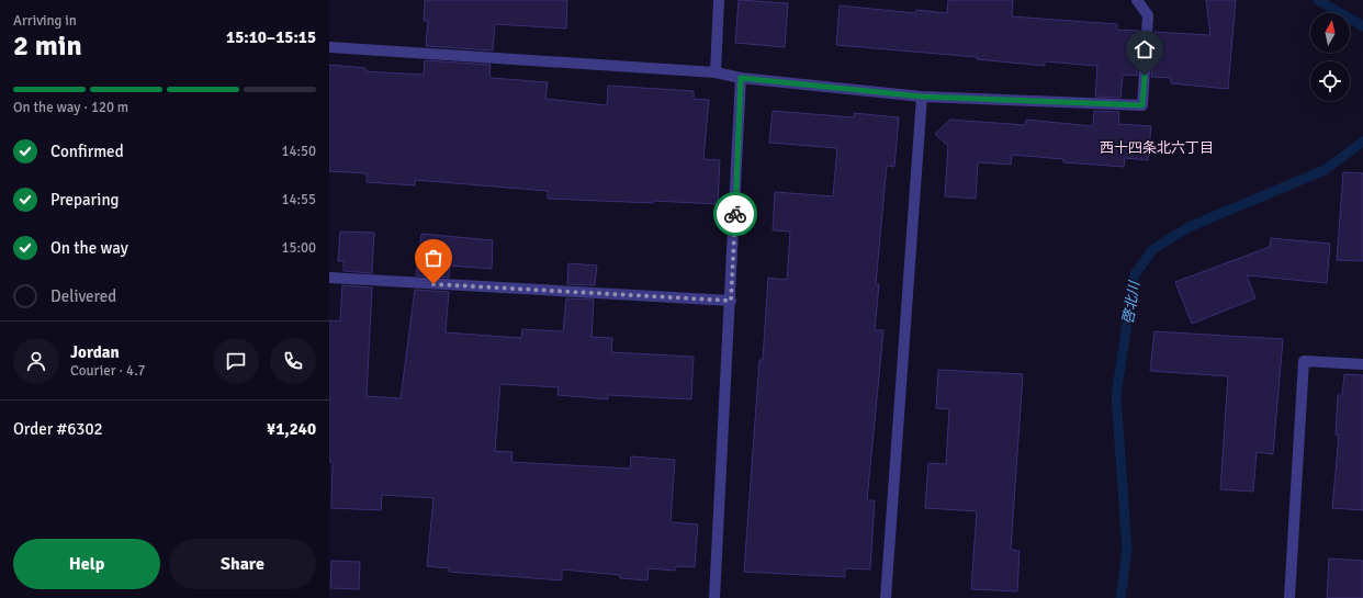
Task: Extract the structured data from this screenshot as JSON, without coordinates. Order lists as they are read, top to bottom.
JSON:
{
  "districts": ["西十四条北六丁目"],
  "water": ["啓北川"],
  "north": "top",
  "page": {
    "heading": ["2 min", "Arriving in", "15:10–15:15"],
    "panel": [
      "Jordan",
      "Courier · 4.7",
      "Order #6302",
      "¥1,240"
    ],
    "bar": "On the way · 120 m",
    "list": [
      ["Confirmed", "14:50"],
      ["Preparing", "14:55"],
      ["On the way", "15:00"],
      "Delivered"
    ],
    "buttons": ["Help", "Share"]
  }
}
